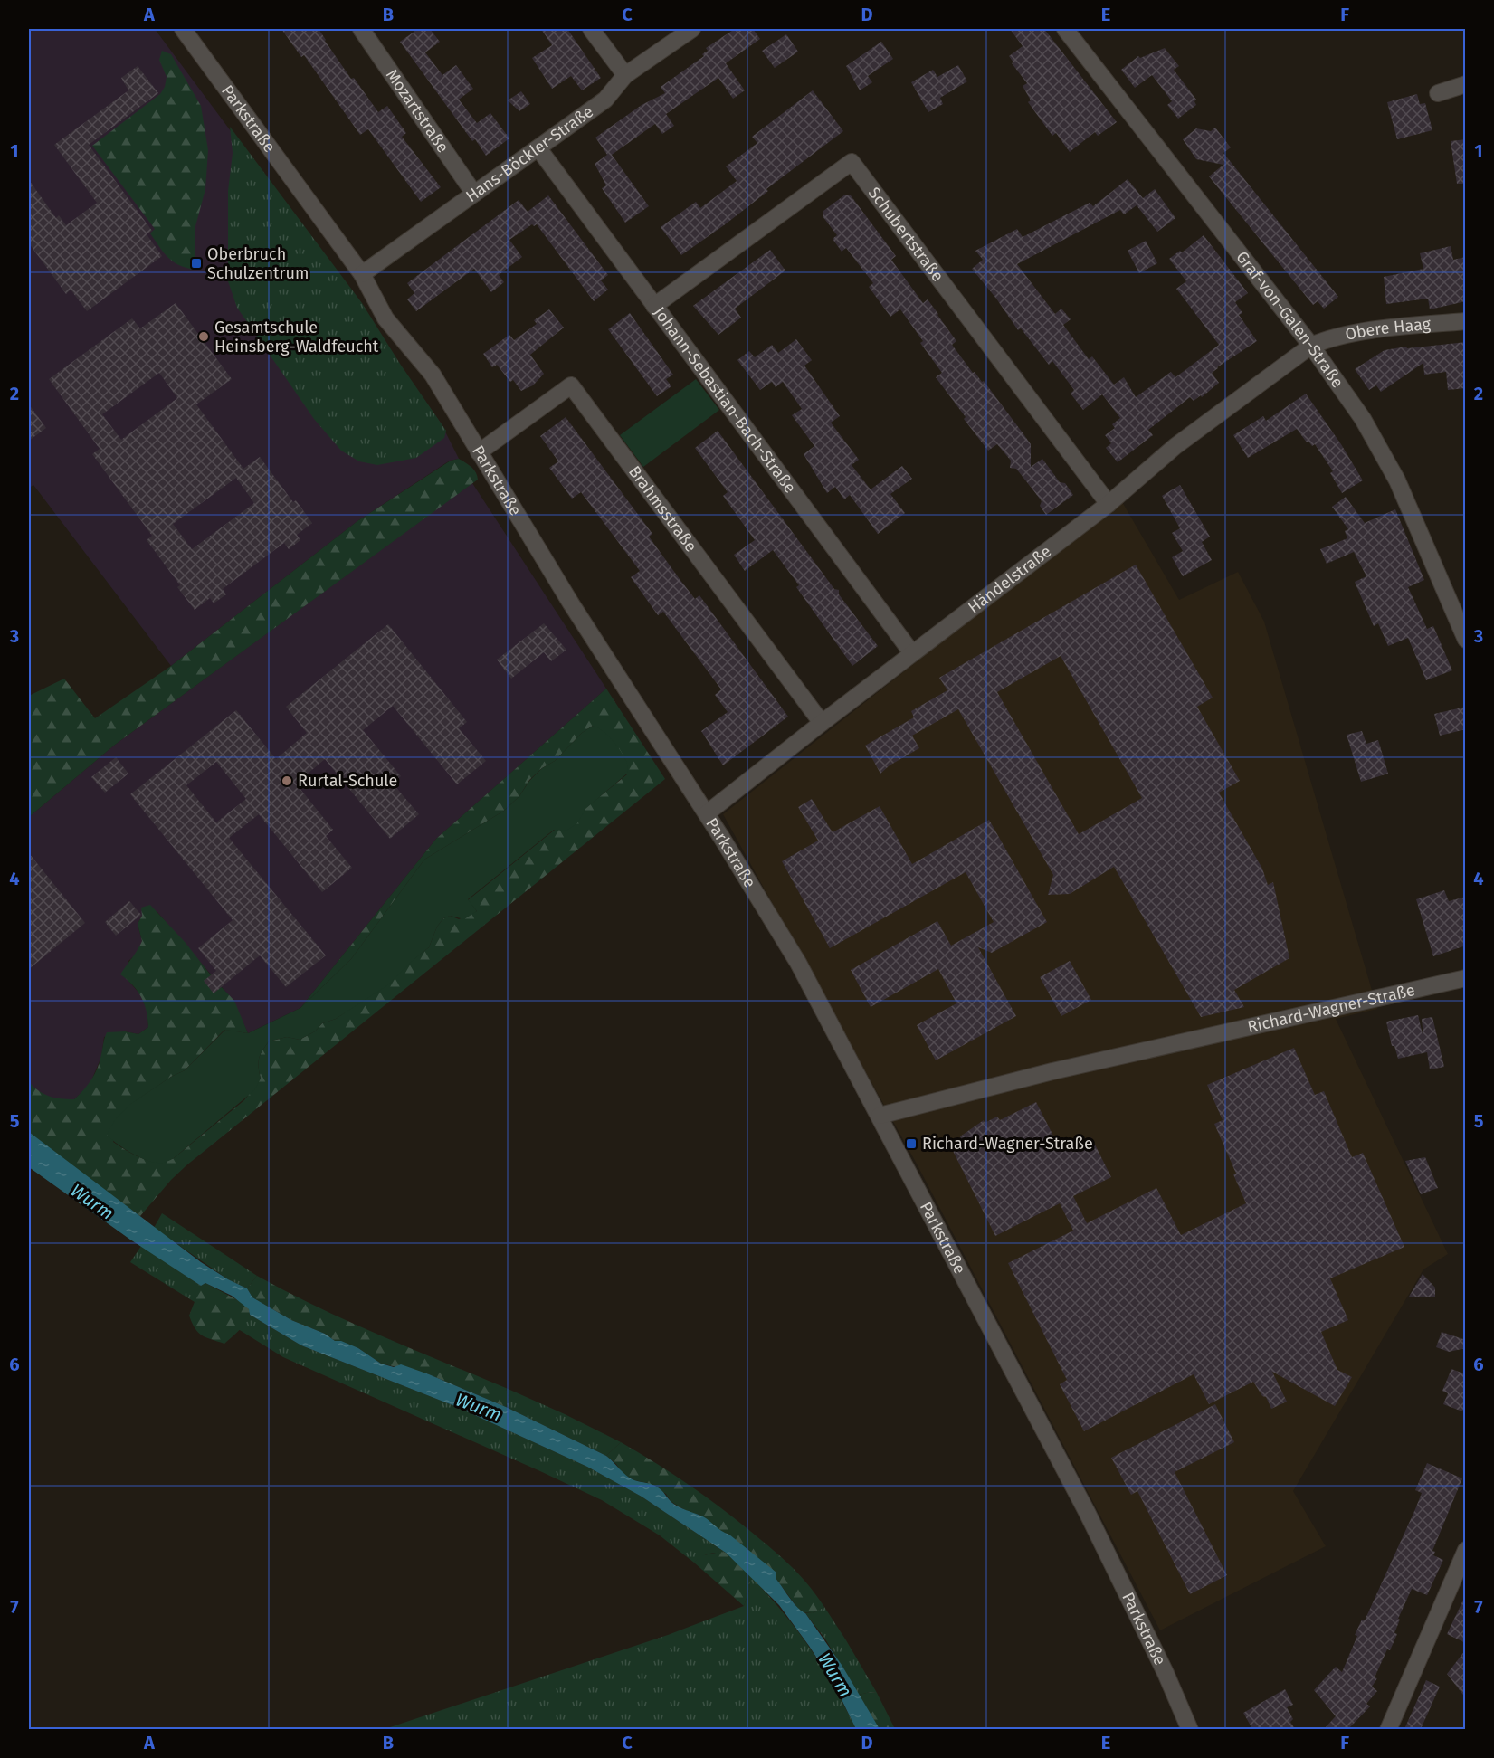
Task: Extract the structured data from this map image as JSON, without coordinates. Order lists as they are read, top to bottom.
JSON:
{
  "streets": {
    "street": [
      "Mozartstraße",
      "Parkstraße",
      "Hans-Böckler-Straße",
      "Schubertstraße",
      "Graf-von-Galen-Straße",
      "Obere Haag",
      "Johann-Sebastian-Bach-Straße",
      "Brahmsstraße",
      "Händelstraße",
      "Richard-Wagner-Straße"
    ]
  },
  "crossings": [
    ["Mozartstraße", "Hans-Böckler-Straße"],
    ["Parkstraße", "Hans-Böckler-Straße"],
    ["Parkstraße", "Brahmsstraße"],
    ["Parkstraße", "Händelstraße"],
    ["Parkstraße", "Richard-Wagner-Straße"],
    ["Hans-Böckler-Straße", "Johann-Sebastian-Bach-Straße"],
    ["Schubertstraße", "Johann-Sebastian-Bach-Straße"],
    ["Schubertstraße", "Händelstraße"],
    ["Graf-von-Galen-Straße", "Obere Haag"],
    ["Graf-von-Galen-Straße", "Händelstraße"],
    ["Obere Haag", "Händelstraße"],
    ["Johann-Sebastian-Bach-Straße", "Händelstraße"],
    ["Brahmsstraße", "Händelstraße"]
  ],
  "water": ["Wurm"],
  "places": {
    "transit": ["Oberbruch Schulzentrum", "Richard-Wagner-Straße"],
    "other": ["Gesamtschule Heinsberg-Waldfeucht", "Rurtal-Schule"]
  },
  "grid": {
    "columns": [
      "A",
      "B",
      "C",
      "D",
      "E",
      "F"
    ],
    "rows": [
      "1",
      "2",
      "3",
      "4",
      "5",
      "6",
      "7"
    ]
  }
}
